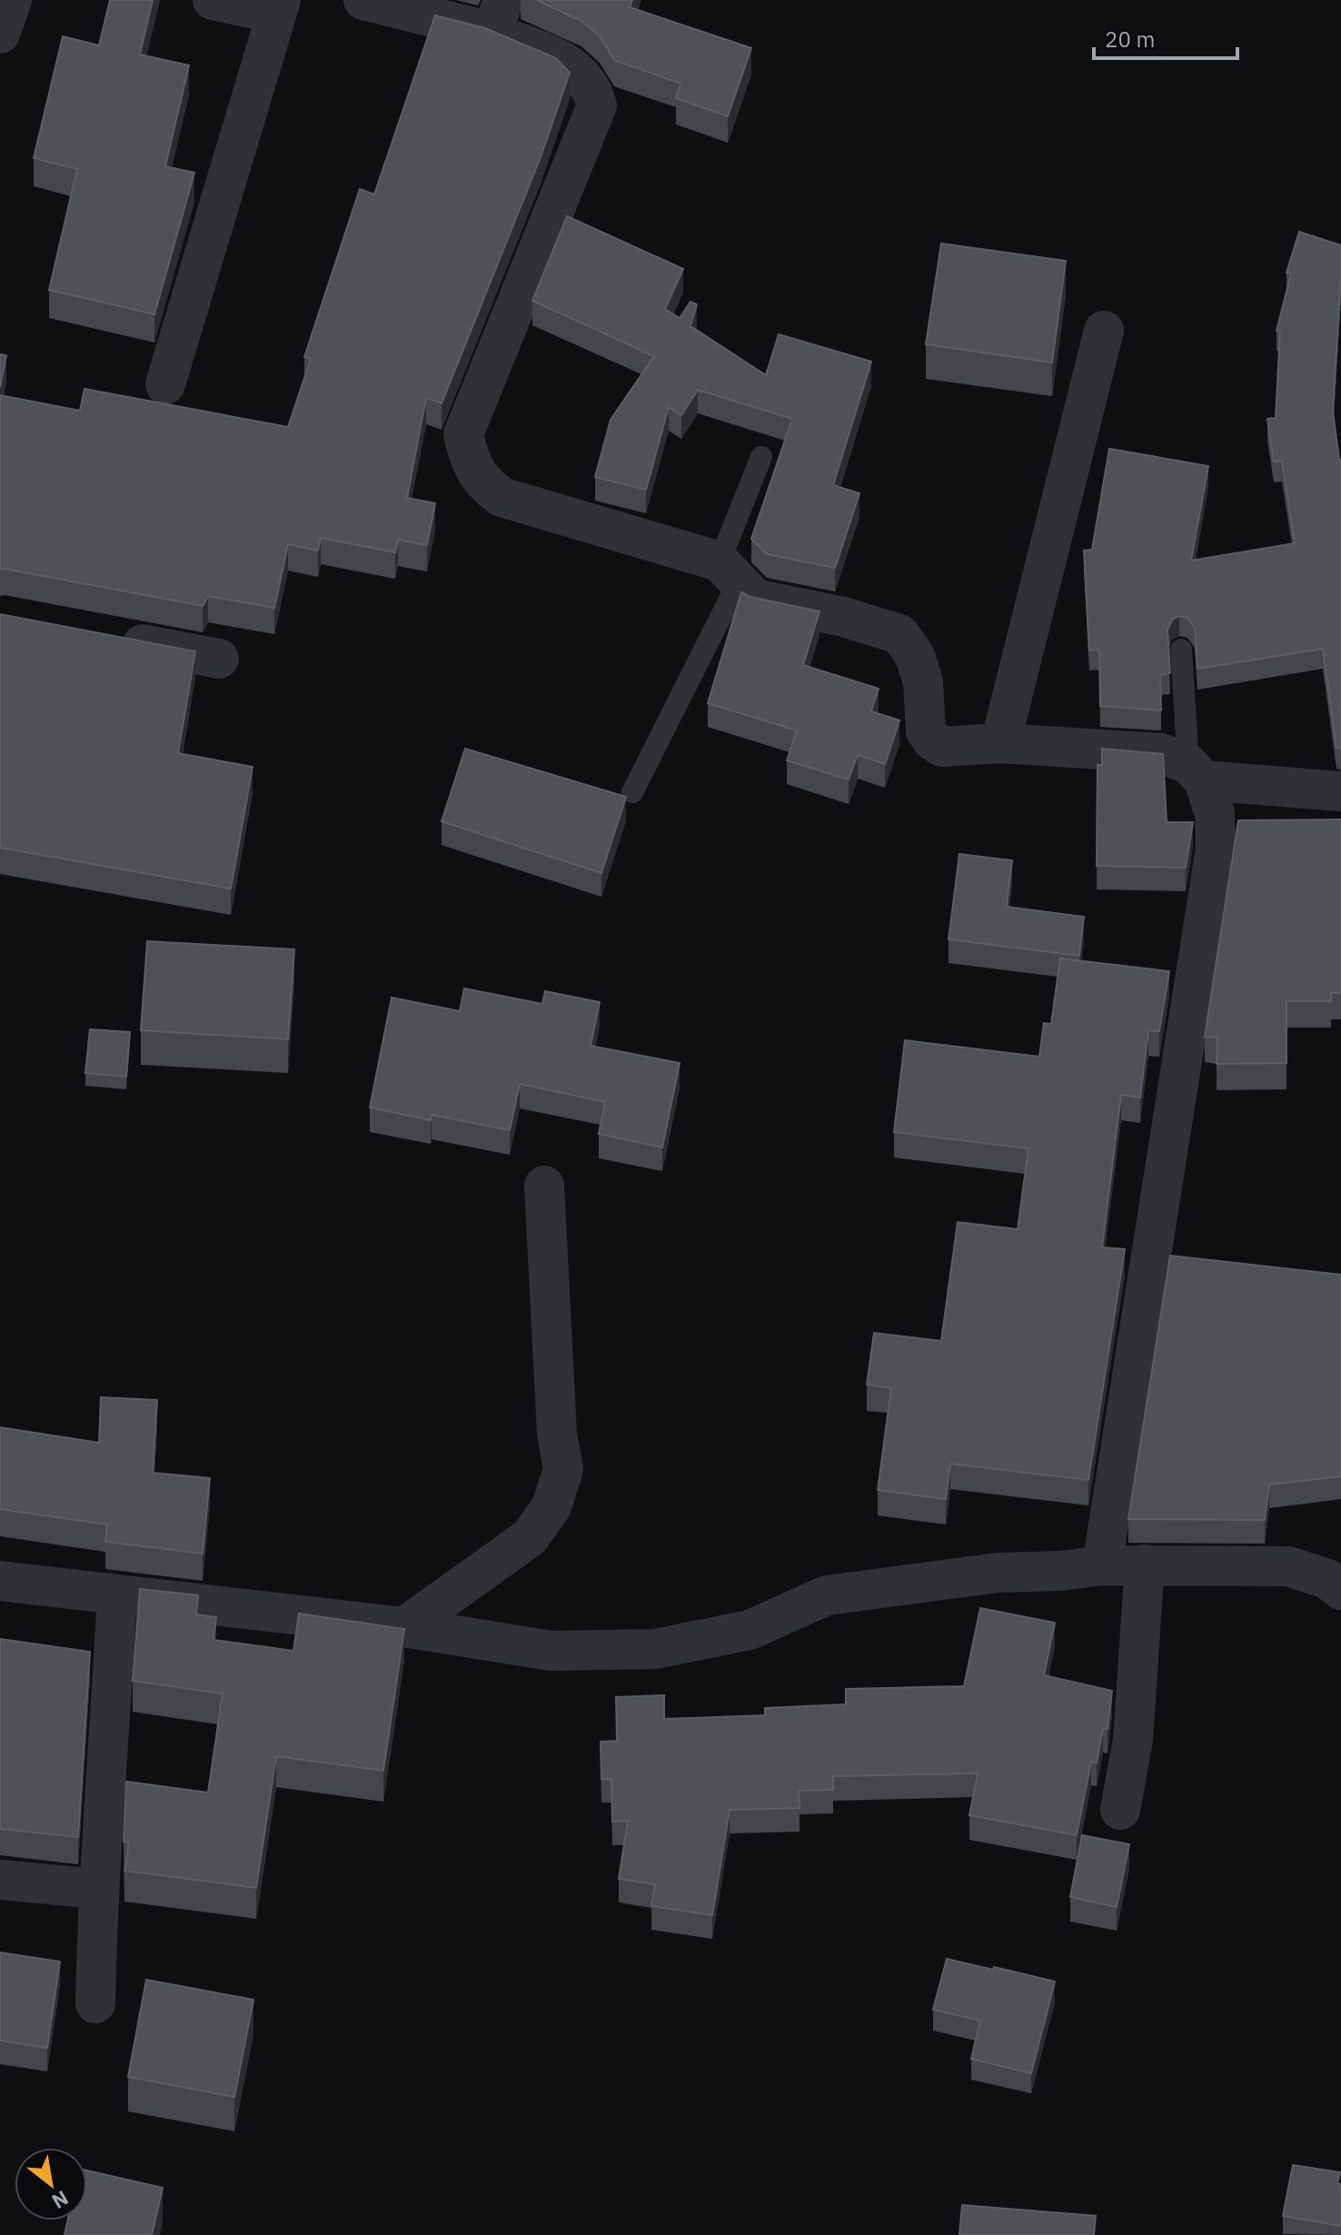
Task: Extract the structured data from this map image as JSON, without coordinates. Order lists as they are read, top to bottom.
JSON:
{
  "scale_bar": "20 m",
  "north": "bottom right"
}
